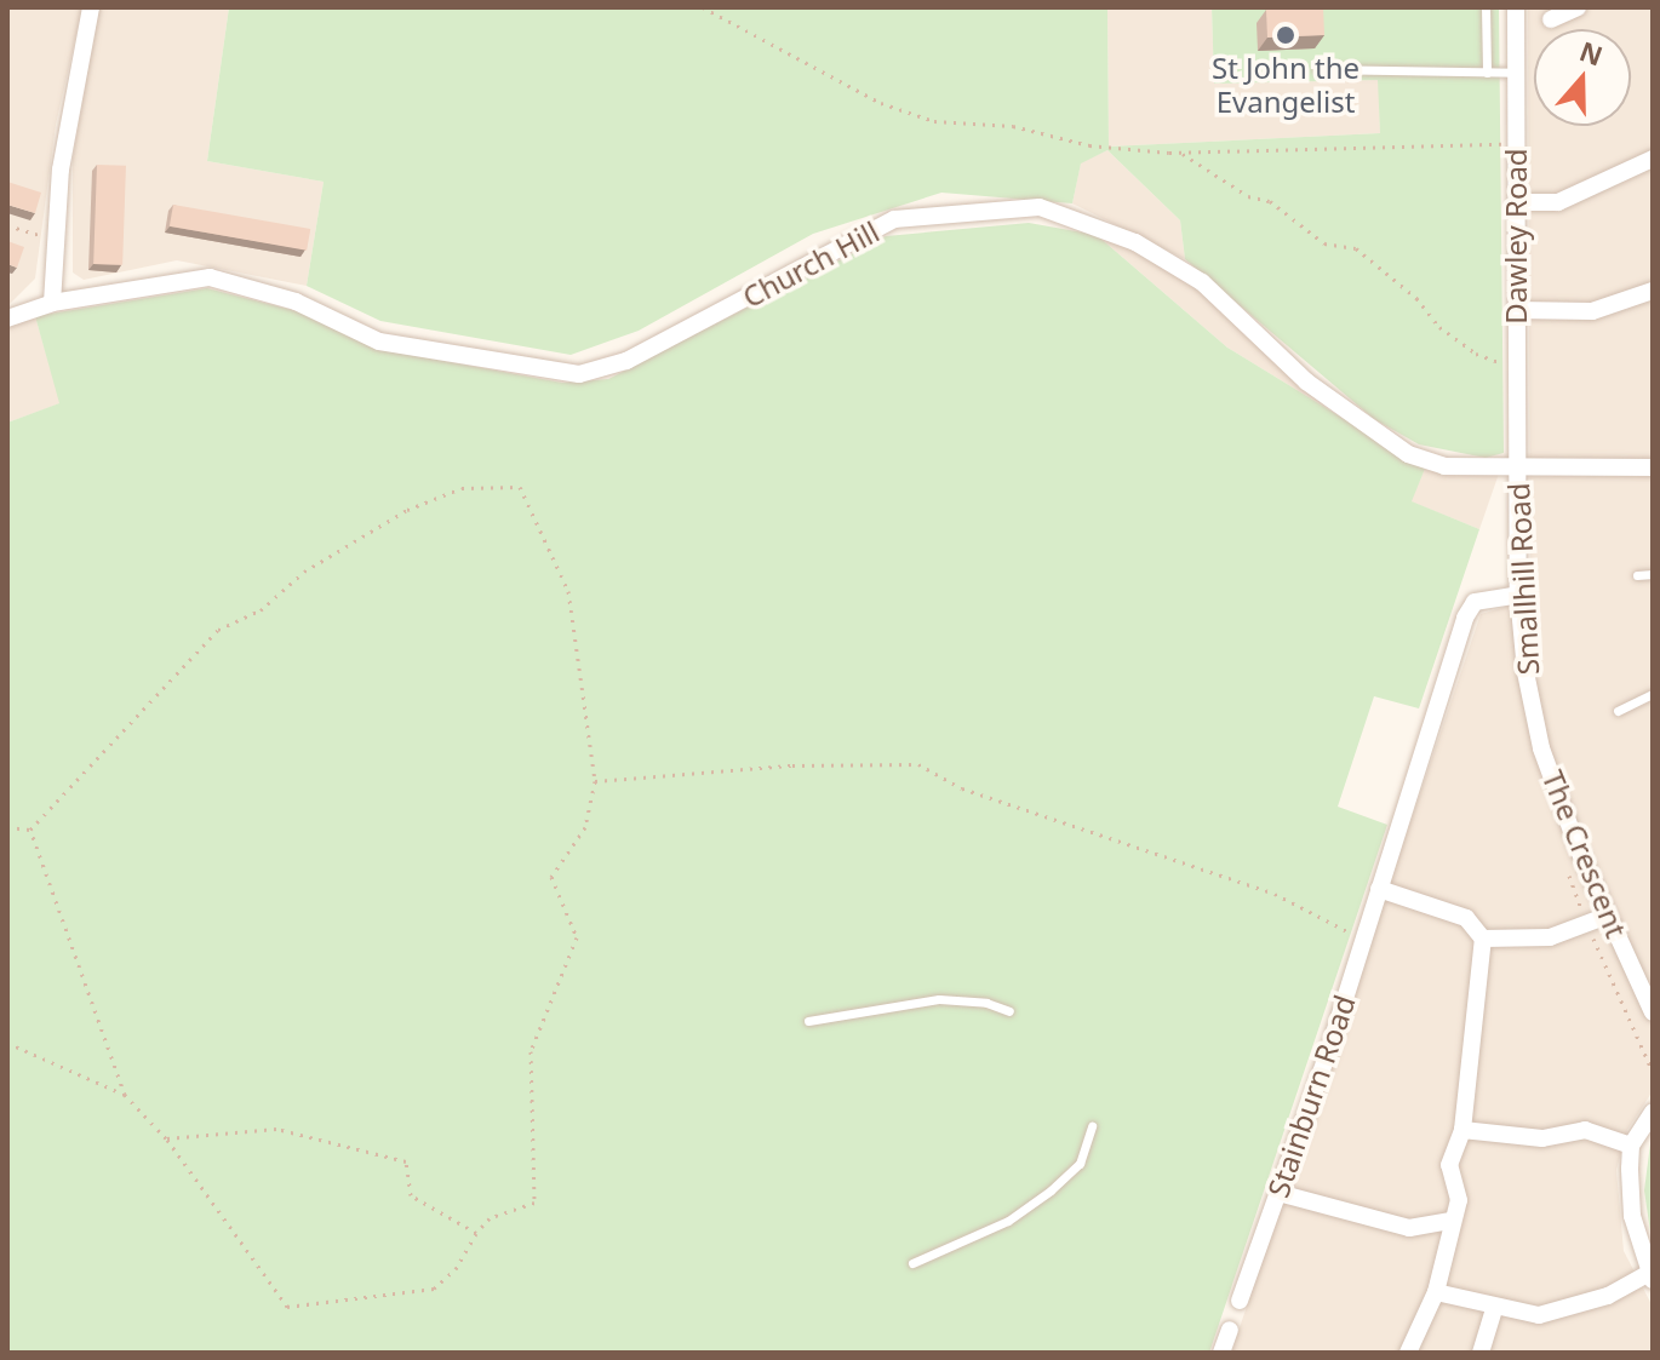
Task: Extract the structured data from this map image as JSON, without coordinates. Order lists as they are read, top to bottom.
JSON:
{
  "streets": {
    "street": [
      "Dawley Road",
      "Church Hill",
      "Smallhill Road",
      "The Crescent",
      "Stainburn Road"
    ]
  },
  "crossings": [
    ["Dawley Road", "Church Hill"],
    ["Dawley Road", "Smallhill Road"],
    ["Church Hill", "Smallhill Road"],
    ["Smallhill Road", "The Crescent"],
    ["Smallhill Road", "Stainburn Road"]
  ],
  "places": ["St John the Evangelist"],
  "north": "top"
}
